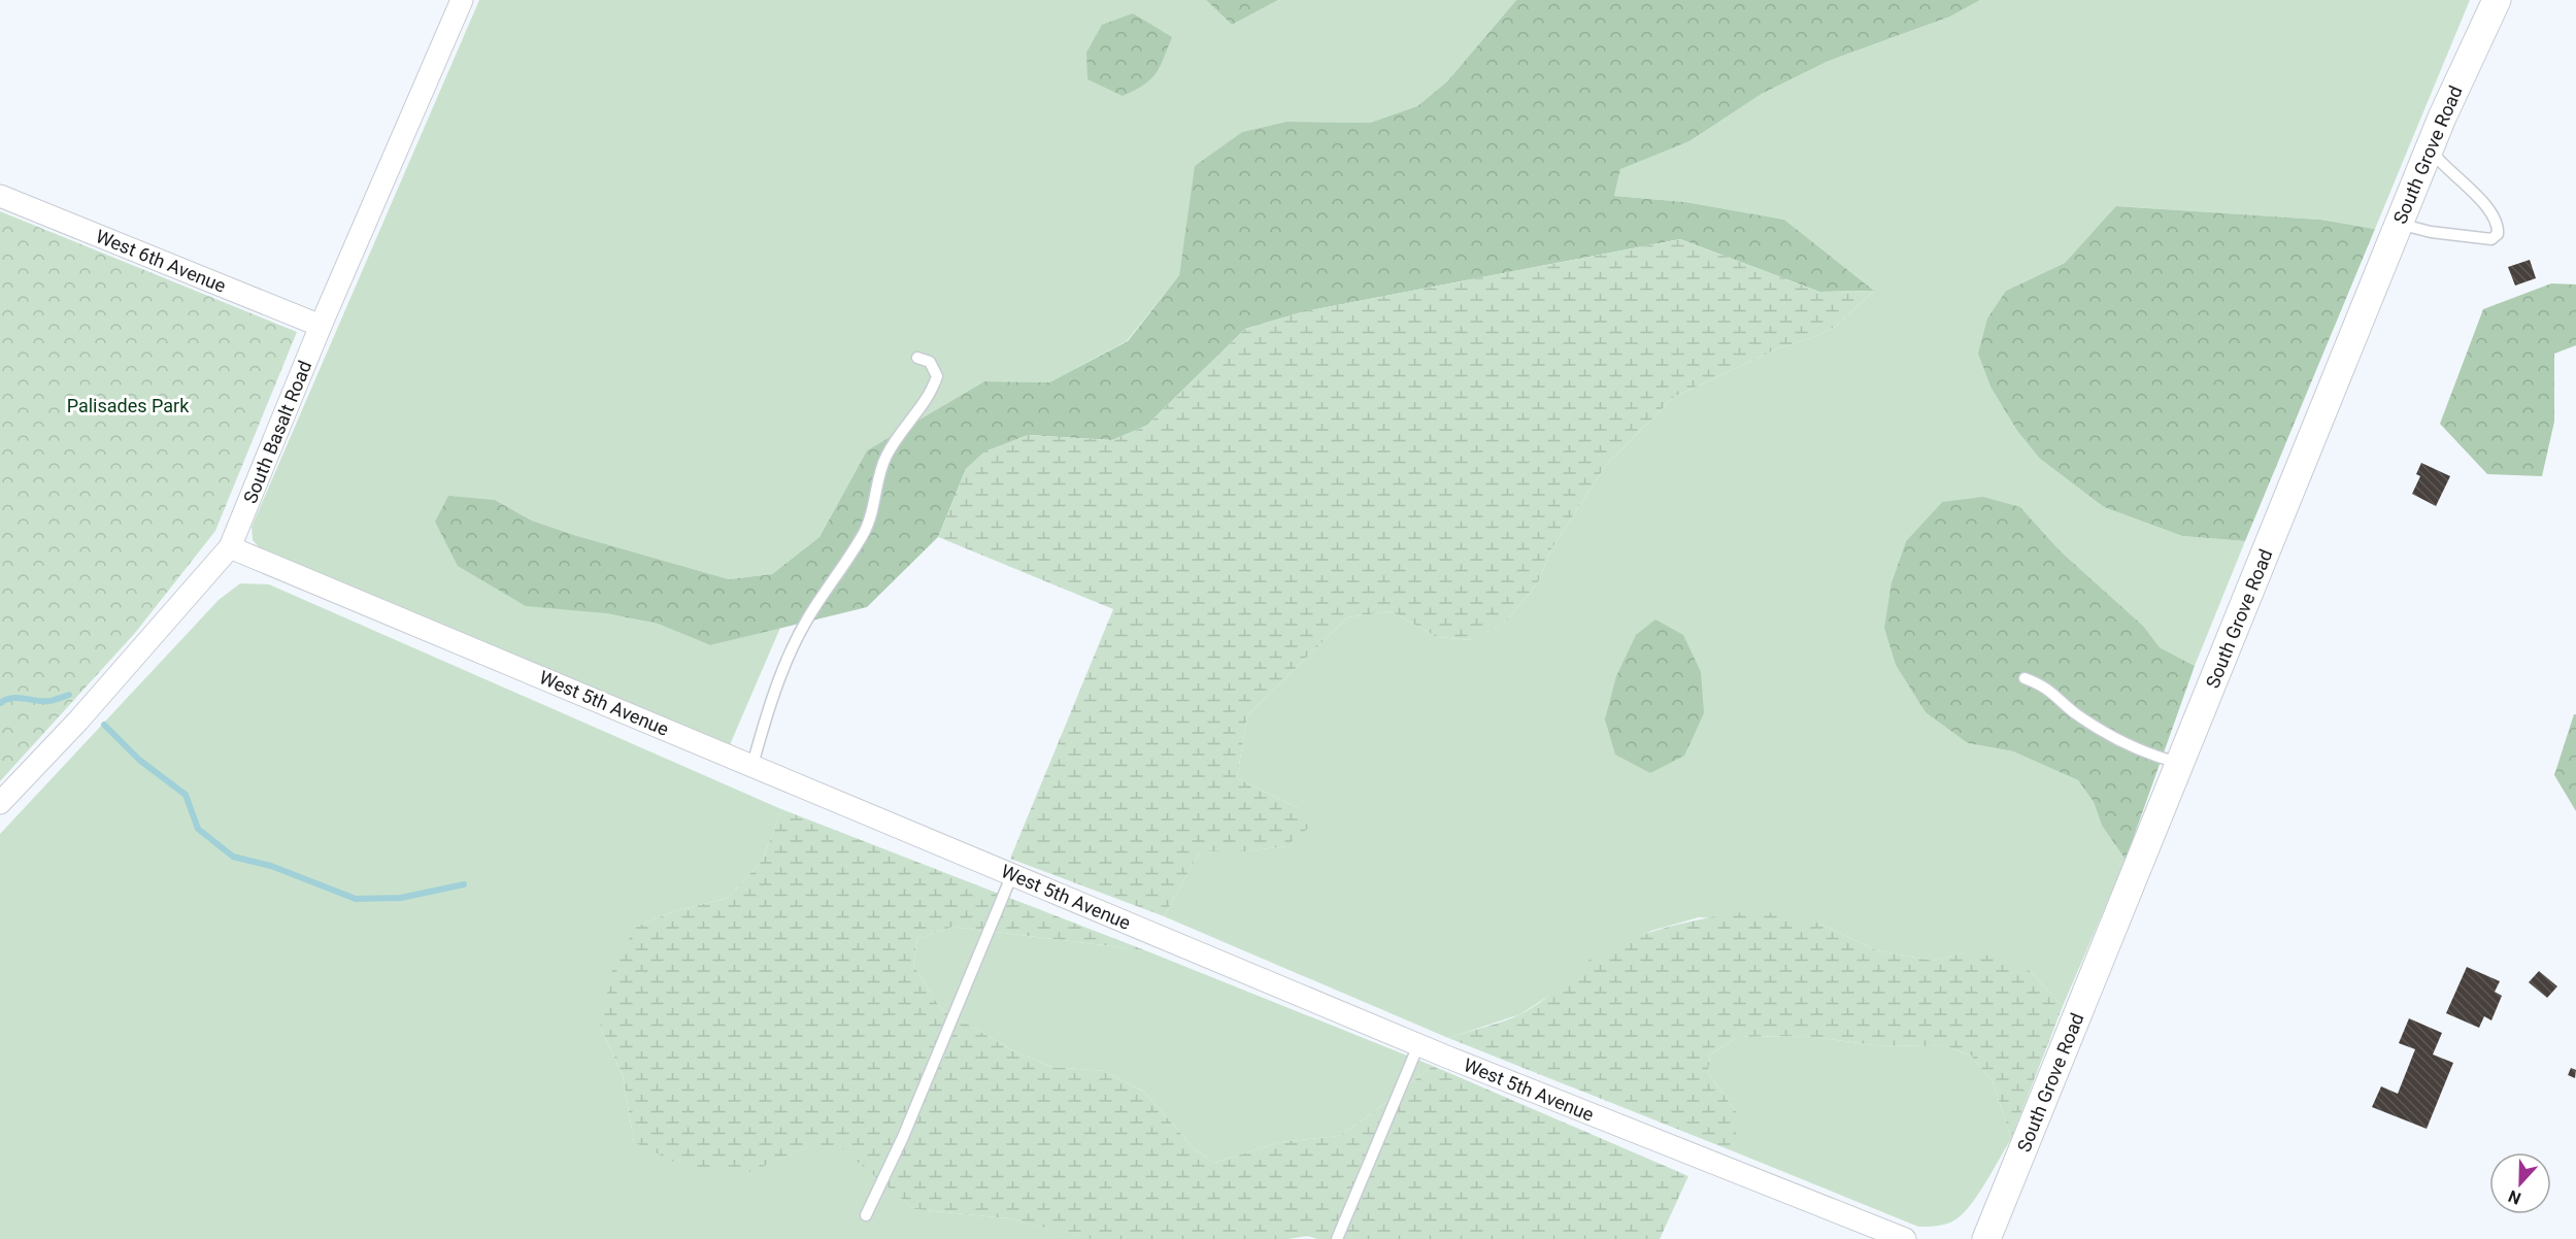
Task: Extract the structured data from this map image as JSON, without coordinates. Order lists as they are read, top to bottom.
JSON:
{
  "streets": {
    "street": [
      "South Grove Road",
      "West 6th Avenue",
      "South Basalt Road",
      "West 5th Avenue"
    ]
  },
  "crossings": [
    ["West 6th Avenue", "South Basalt Road"],
    ["South Basalt Road", "West 5th Avenue"]
  ],
  "parks": ["Palisades Park"],
  "north": "bottom"
}
